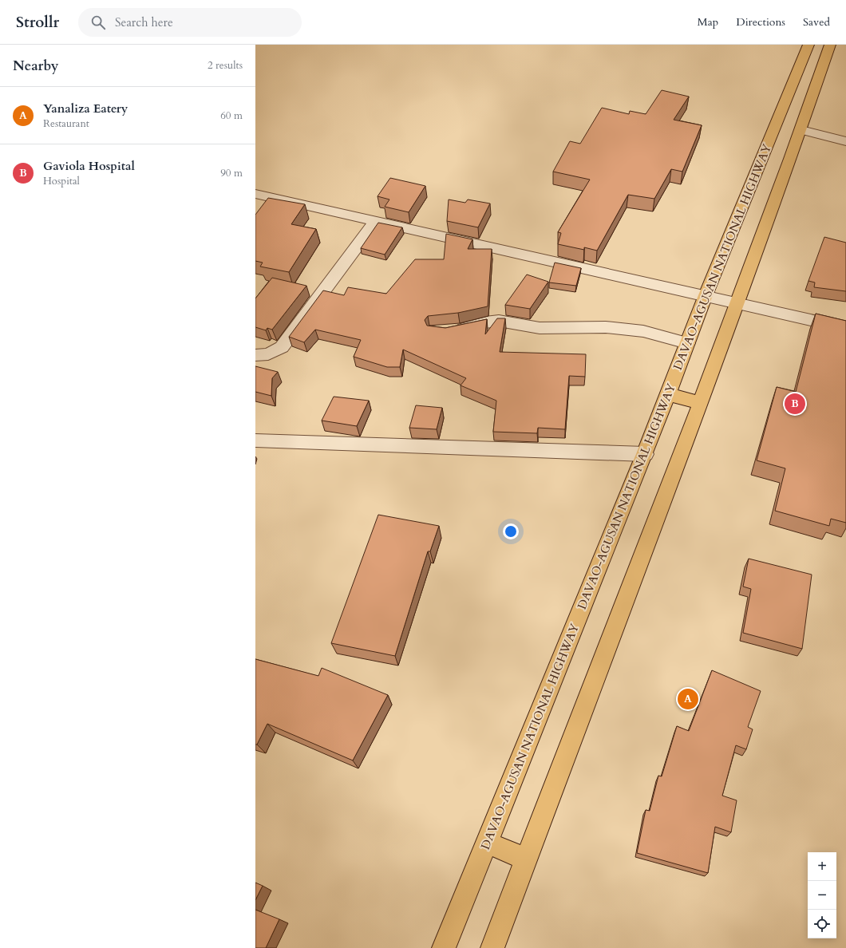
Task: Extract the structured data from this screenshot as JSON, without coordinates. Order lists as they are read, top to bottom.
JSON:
{
  "streets": {
    "highway": ["DAVAO-AGUSAN NATIONAL HIGHWAY"]
  },
  "page": {
    "header": "Strollr",
    "search": "Search here",
    "nav": ["Map", "Directions", "Saved"],
    "heading": ["Nearby", "2 results"],
    "list": [
      {
        "mark": "A",
        "name": "Yanaliza Eatery",
        "note": "Restaurant",
        "value": "60 m"
      },
      {
        "mark": "B",
        "name": "Gaviola Hospital",
        "note": "Hospital",
        "value": "90 m"
      }
    ],
    "pins": ["B", "A"],
    "map_buttons": ["+", "−"]
  }
}
